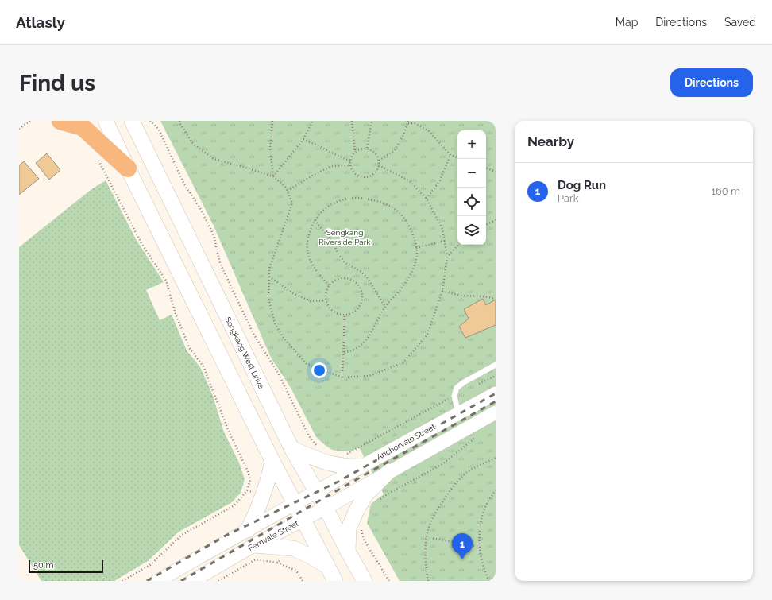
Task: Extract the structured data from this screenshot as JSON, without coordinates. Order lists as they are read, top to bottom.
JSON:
{
  "streets": {
    "main road": ["Sengkang West Drive"],
    "street": ["Anchorvale Street", "Fernvale Street"]
  },
  "crossings": [
    ["Sengkang West Drive", "Anchorvale Street"],
    ["Sengkang West Drive", "Fernvale Street"]
  ],
  "parks": ["Sengkang Riverside Park"],
  "scale_bar": "50 m",
  "page": {
    "header": "Atlasly",
    "nav": ["Map", "Directions", "Saved"],
    "buttons": "Directions",
    "title": "Find us",
    "heading": "Nearby",
    "map_buttons": ["+", "−"],
    "list": [
      {
        "mark": "1",
        "name": "Dog Run",
        "note": "Park",
        "value": "160 m"
      }
    ],
    "pins": "1",
    "scale": "50 m"
  }
}
